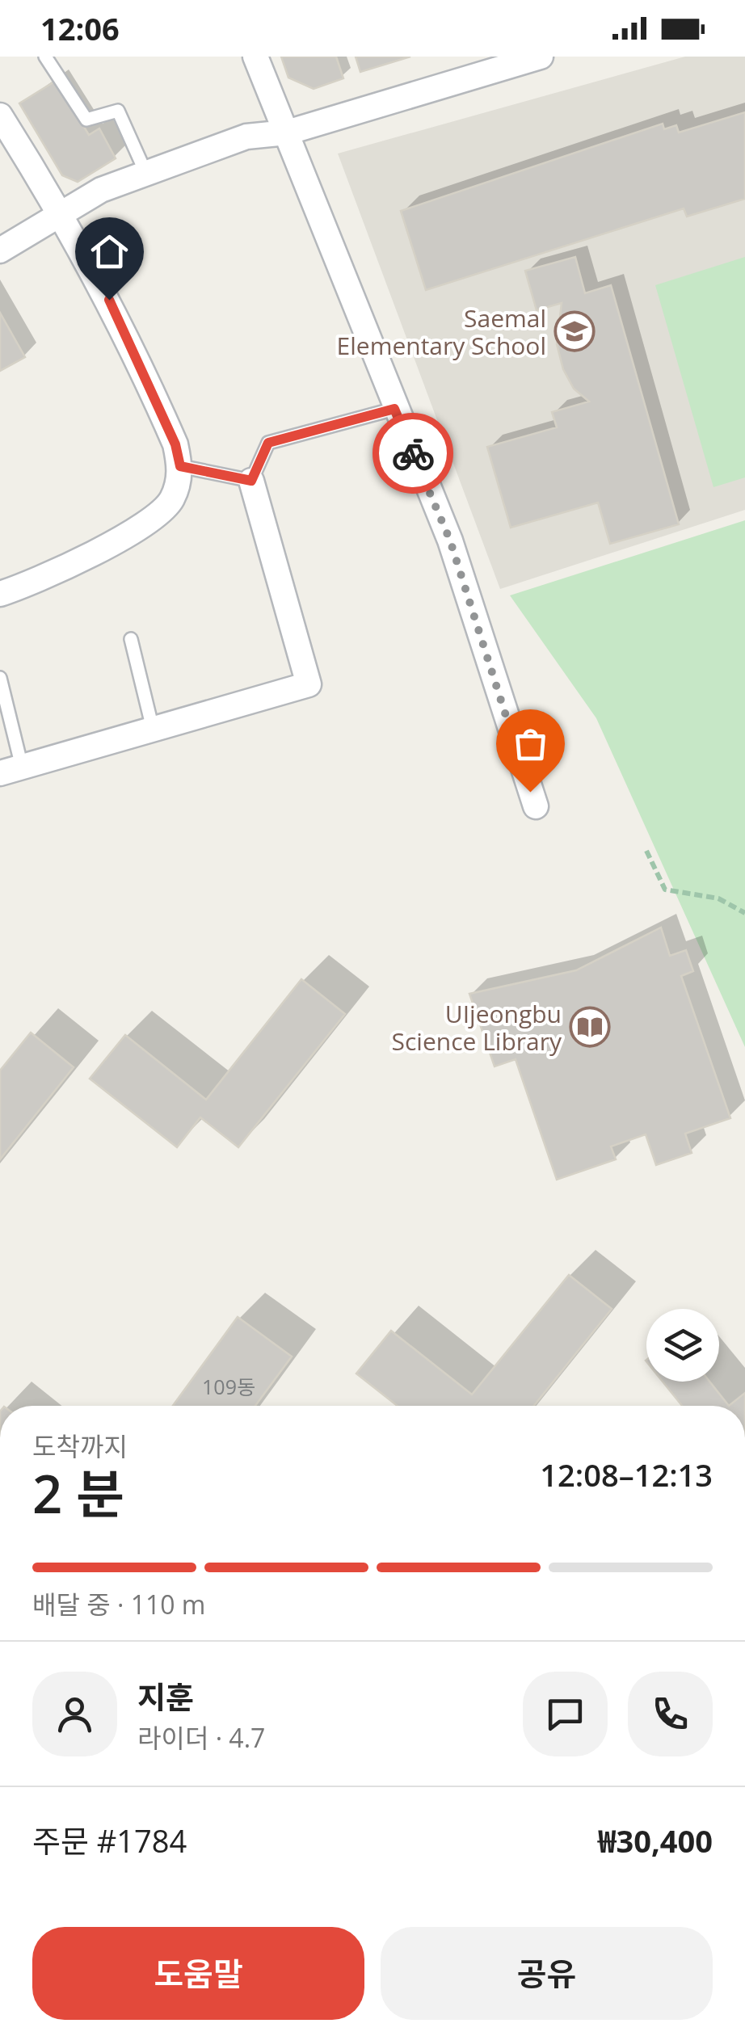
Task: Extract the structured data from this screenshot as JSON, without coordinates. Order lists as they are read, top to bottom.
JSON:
{
  "places": {
    "school or university": ["Saemal Elementary School"],
    "library": ["UIjeongbu Science Library"]
  },
  "house_numbers": ["109동"],
  "page": {
    "status": "12:06",
    "heading": ["2 분", "도착까지", "12:08–12:13"],
    "panel": [
      "지훈",
      "라이더 · 4.7",
      "주문 #1784",
      "₩30,400"
    ],
    "bar": "배달 중 · 110 m",
    "buttons": ["도움말", "공유"]
  }
}
